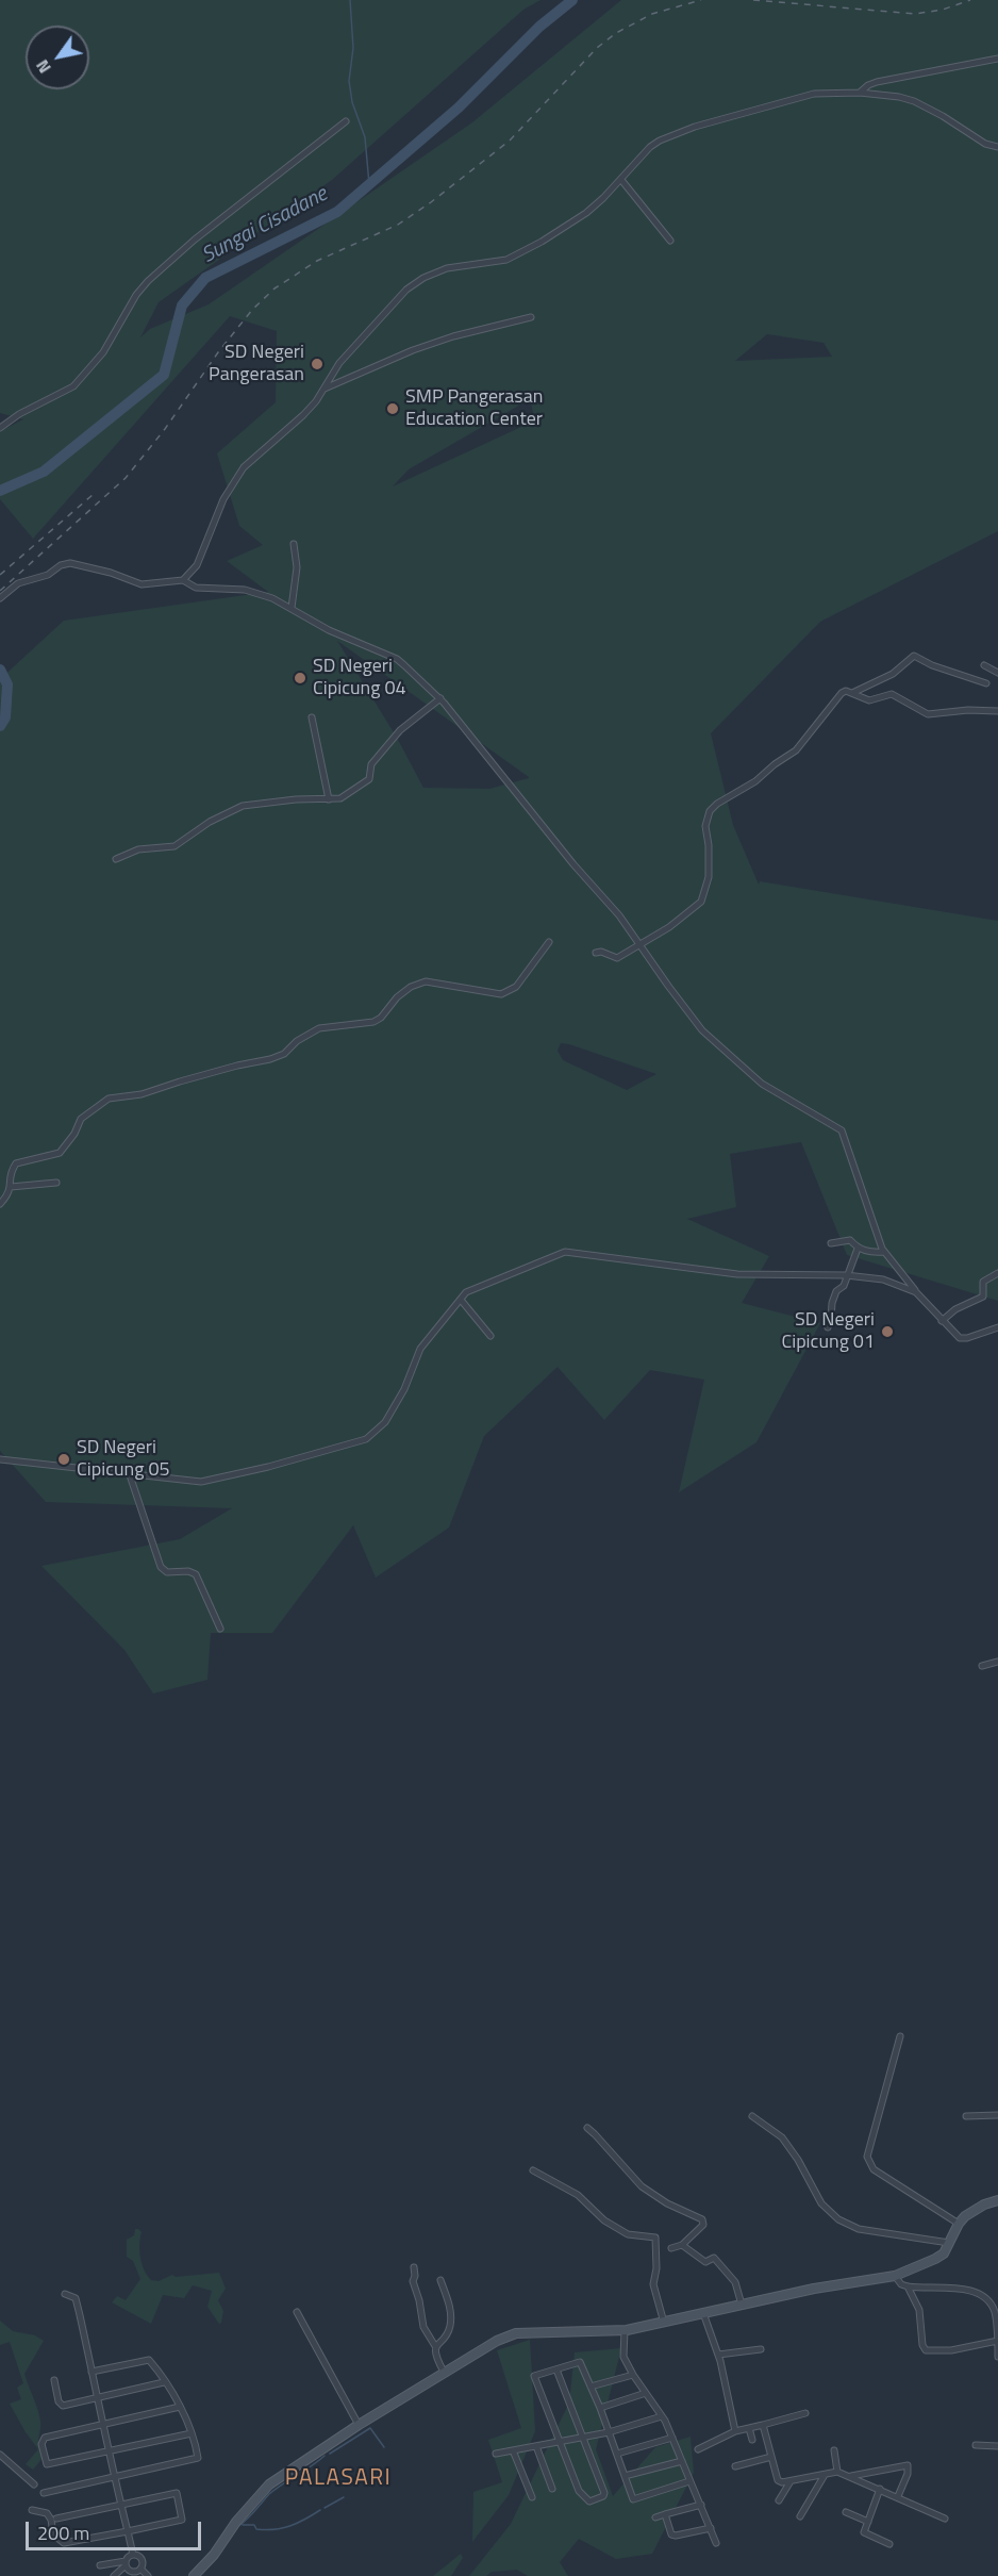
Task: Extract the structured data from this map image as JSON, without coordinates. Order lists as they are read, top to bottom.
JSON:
{
  "districts": ["PALASARI"],
  "water": ["Sungai Cisadane"],
  "places": [
    "SD Negeri Pangerasan",
    "SMP Pangerasan Education Center",
    "SD Negeri Cipicung 04",
    "SD Negeri Cipicung 01",
    "SD Negeri Cipicung 05"
  ],
  "scale_bar": "200 m",
  "north": "bottom left"
}
